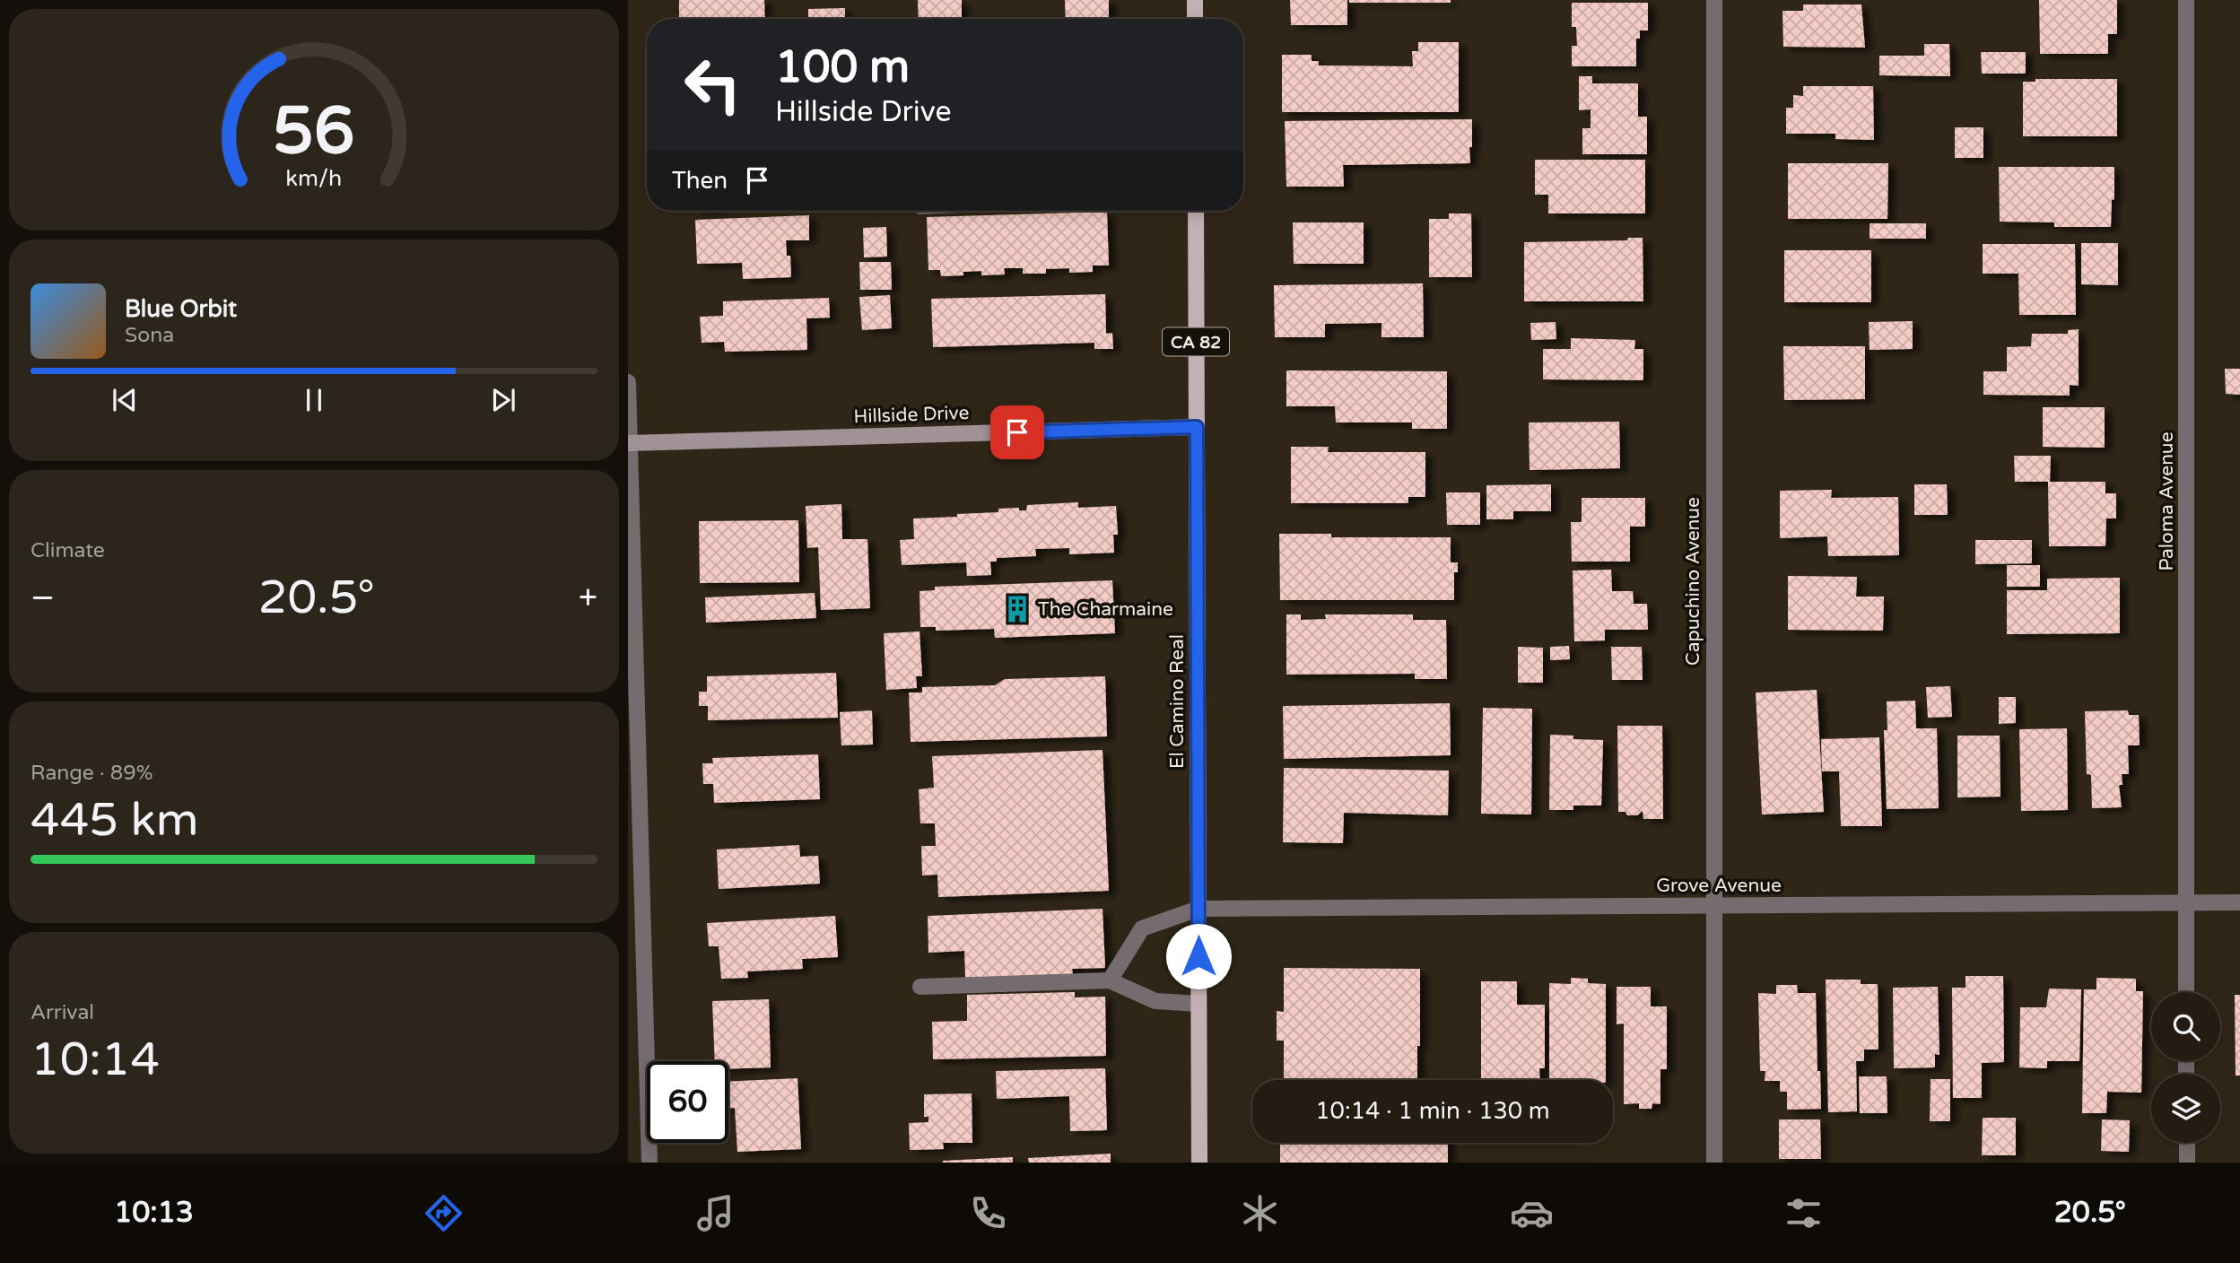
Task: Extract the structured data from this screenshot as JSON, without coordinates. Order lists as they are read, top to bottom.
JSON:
{
  "streets": {
    "main road": ["CA 82", "Hillside Drive", "El Camino Real"],
    "street": ["Paloma Avenue", "Capuchino Avenue", "Grove Avenue"]
  },
  "crossings": [
    ["Hillside Drive", "El Camino Real"],
    ["Paloma Avenue", "Grove Avenue"],
    ["Capuchino Avenue", "Grove Avenue"],
    ["El Camino Real", "Grove Avenue"]
  ],
  "places": {
    "building": ["The Charmaine"]
  },
  "page": {
    "turn": ["100 m", "Hillside Drive"],
    "then": "Then",
    "song": ["Blue Orbit", "Sona"],
    "tile": [
      "Climate",
      ["Range · 89%", "445 km"],
      ["Arrival", "10:14"]
    ],
    "heat": ["−", "20.5°", "+"],
    "limit": "60",
    "trip": "10:14 · 1 min · 130 m",
    "tabs": ["10:13", "20.5°"],
    "gauge": ["56", "km/h"]
  }
}
